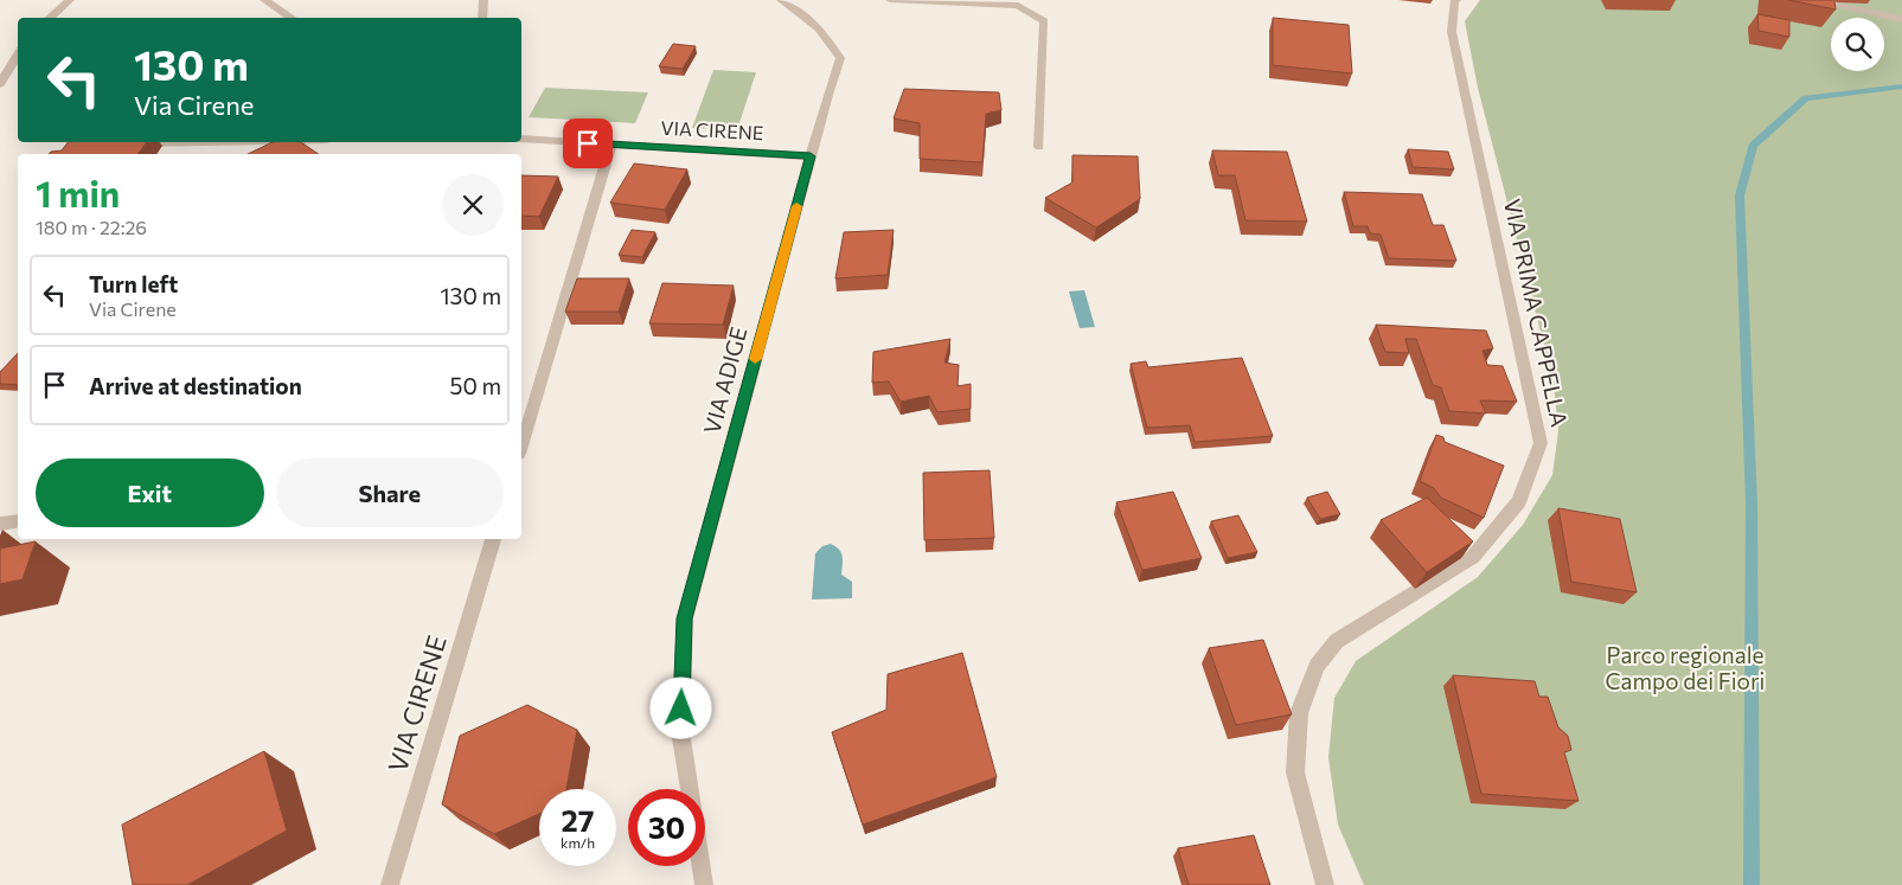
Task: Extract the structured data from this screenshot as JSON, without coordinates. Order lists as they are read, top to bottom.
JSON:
{
  "streets": {
    "street": ["VIA CIRENE", "VIA PRIMA CAPPELLA", "VIA ADIGE"]
  },
  "crossings": [
    ["VIA CIRENE", "VIA ADIGE"]
  ],
  "parks": ["Parco regionale Campo dei Fiori"],
  "page": {
    "turn": ["130 m", "Via Cirene"],
    "heading": ["1 min", "180 m · 22:26"],
    "list": [
      {
        "name": "Turn left",
        "note": "Via Cirene",
        "value": "130 m"
      },
      {
        "name": "Arrive at destination",
        "value": "50 m"
      }
    ],
    "buttons": ["Exit", "Share"],
    "speed": "27 km/h",
    "limit": "30"
  }
}
